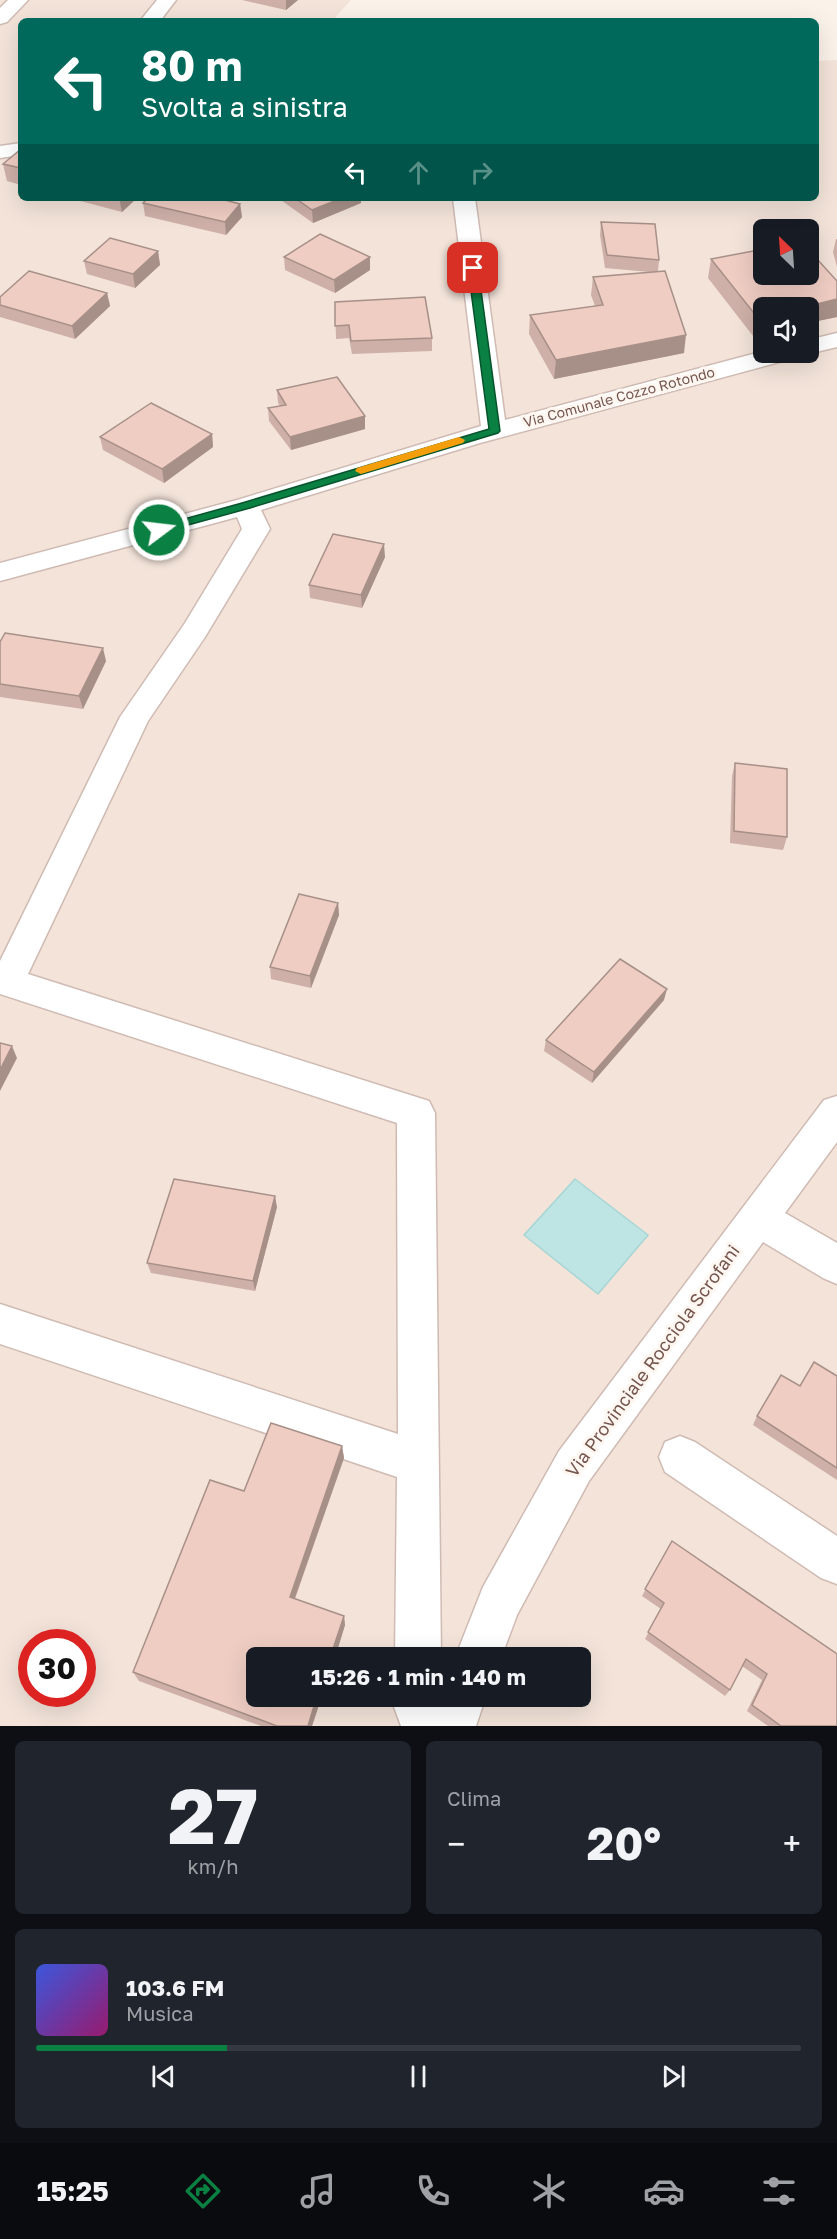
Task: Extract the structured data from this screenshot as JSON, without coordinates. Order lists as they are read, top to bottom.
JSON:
{
  "streets": {
    "street": ["Via Comunale Cozzo Rotondo", "Via Provinciale Rocciola Scrofani"]
  },
  "north": "top left",
  "page": {
    "turn": ["80 m", "Svolta a sinistra"],
    "limit": "30",
    "trip": "15:26 · 1 min · 140 m",
    "tile": [
      ["27", "km/h"],
      "Clima"
    ],
    "heat": ["−", "20°", "+"],
    "song": ["103.6 FM", "Musica"],
    "tabs": "15:25"
  }
}
